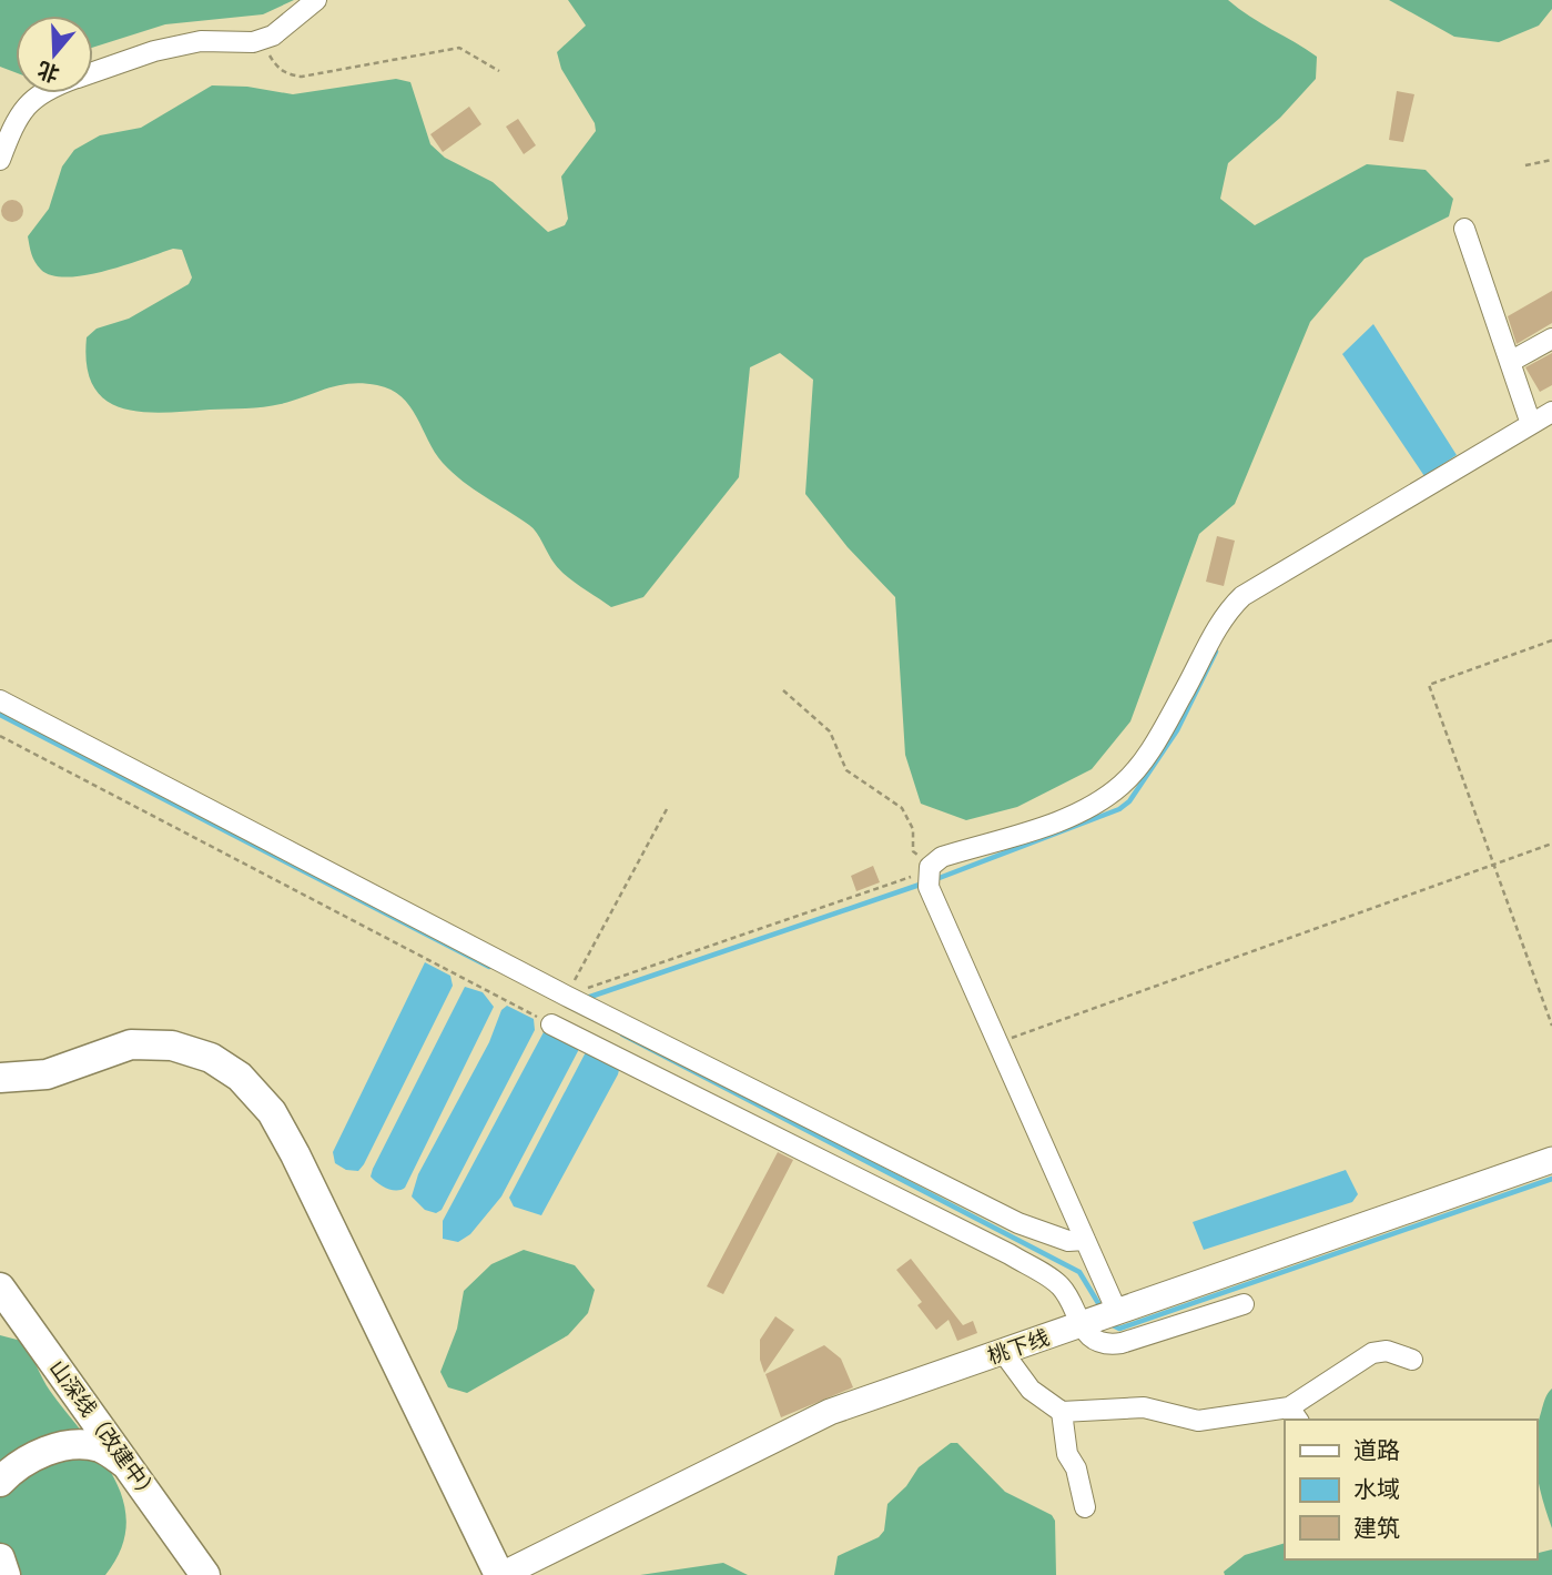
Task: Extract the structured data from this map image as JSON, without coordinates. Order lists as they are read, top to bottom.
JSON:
{
  "streets": {
    "highway": ["山深线（改建中）"],
    "main road": ["桃下线"]
  },
  "legend": ["道路", "水域", "建筑"],
  "north": "bottom"
}
